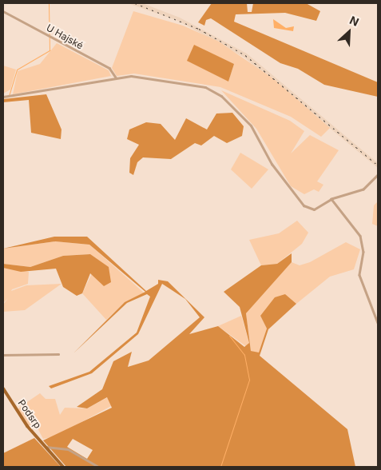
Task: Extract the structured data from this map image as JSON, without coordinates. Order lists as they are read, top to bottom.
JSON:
{
  "streets": {
    "main road": ["Podsrp"],
    "street": ["U Hajské"]
  },
  "north": "top right"
}
